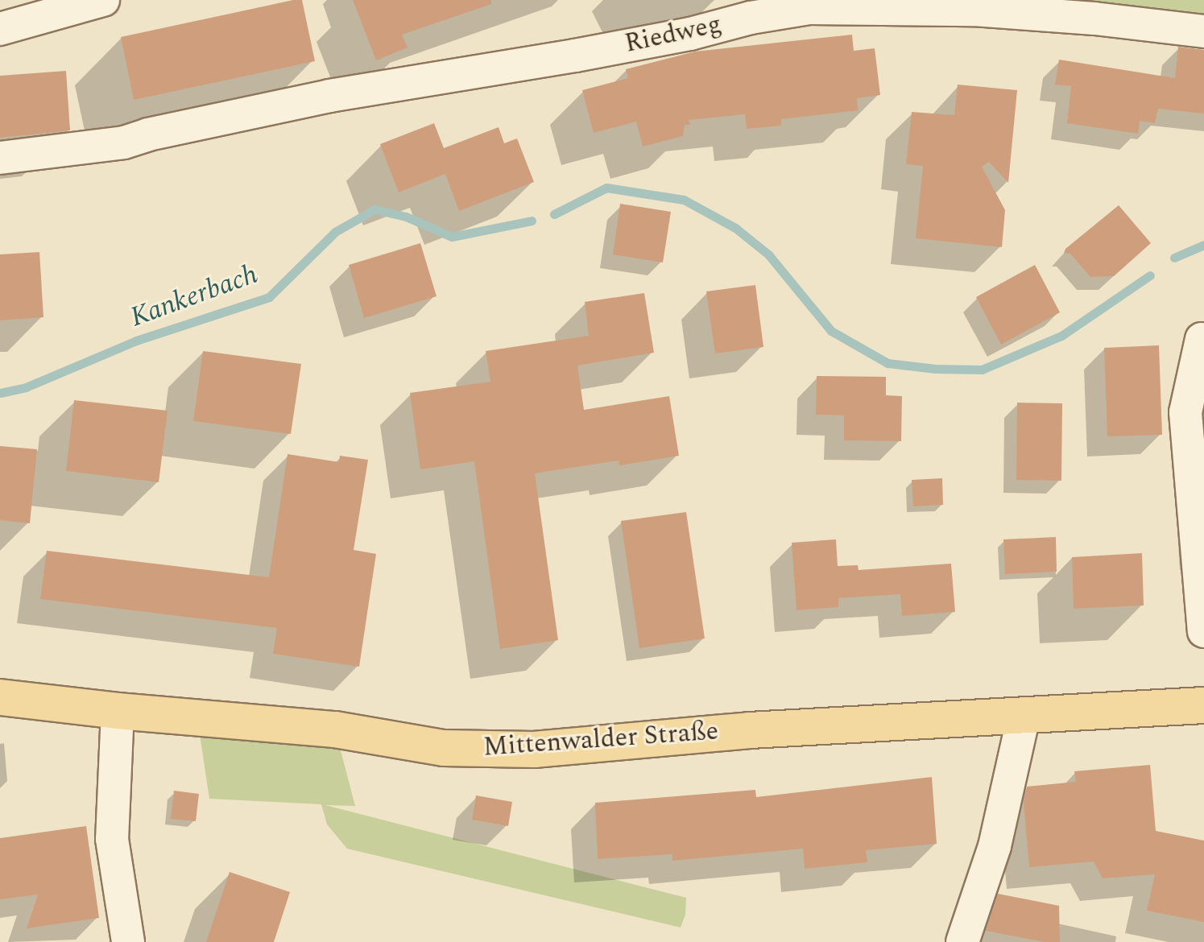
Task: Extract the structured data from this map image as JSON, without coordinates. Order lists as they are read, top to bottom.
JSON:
{
  "streets": {
    "main road": ["Mittenwalder Straße"],
    "street": ["Riedweg"]
  },
  "water": ["Kankerbach"]
}
